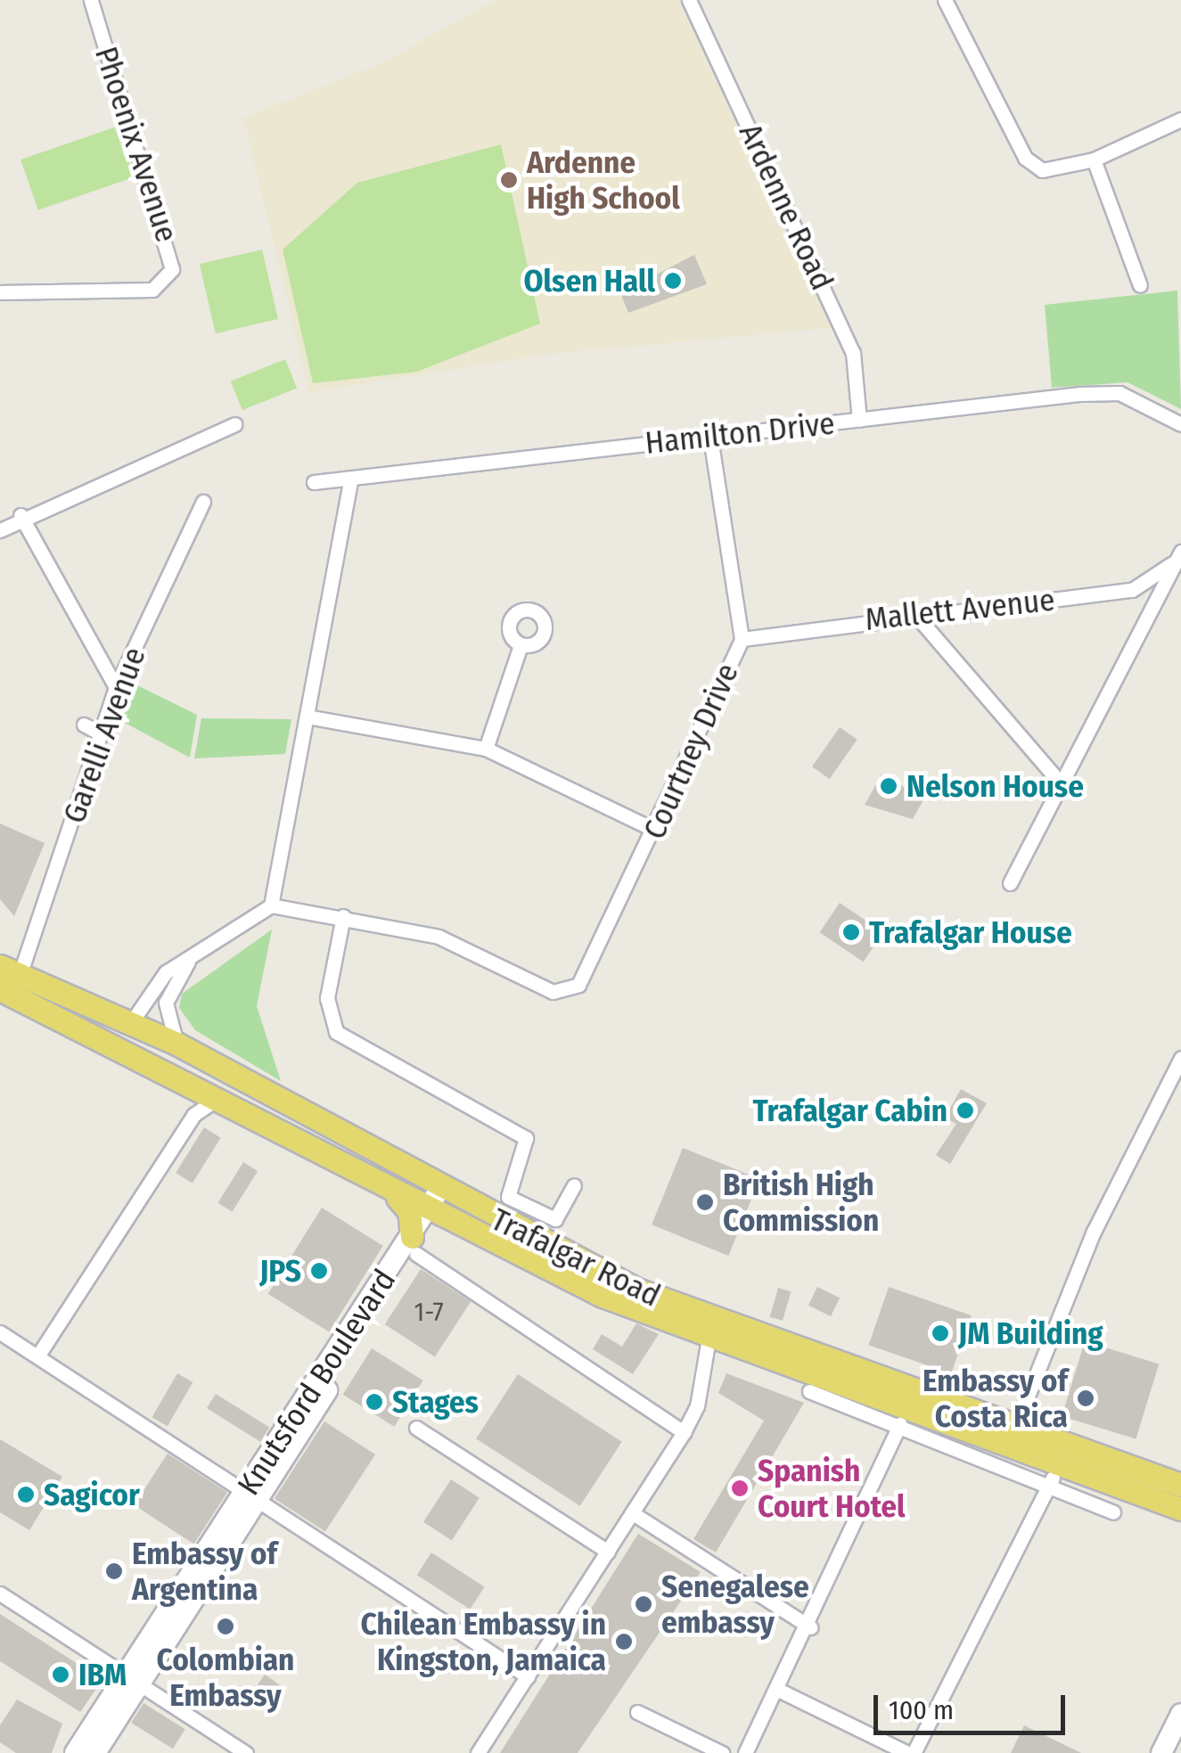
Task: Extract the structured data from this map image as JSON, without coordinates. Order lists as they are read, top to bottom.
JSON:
{
  "streets": {
    "main road": ["Trafalgar Road", "Knutsford Boulevard"],
    "street": [
      "Phoenix Avenue",
      "Ardenne Road",
      "Hamilton Drive",
      "Mallett Avenue",
      "Garelli Avenue",
      "Courtney Drive"
    ]
  },
  "crossings": [
    ["Ardenne Road", "Hamilton Drive"],
    ["Hamilton Drive", "Courtney Drive"],
    ["Mallett Avenue", "Courtney Drive"],
    ["Garelli Avenue", "Trafalgar Road"],
    ["Trafalgar Road", "Knutsford Boulevard"]
  ],
  "places": [
    "Ardenne High School",
    "Olsen Hall",
    "Nelson House",
    "Trafalgar House",
    "Trafalgar Cabin",
    "British High Commission",
    "JPS",
    "JM Building",
    "Embassy of Costa Rica",
    "Stages",
    "Spanish Court Hotel",
    "Sagicor",
    "Embassy of Argentina",
    "Senegalese embassy",
    "Colombian Embassy",
    "Chilean Embassy in Kingston, Jamaica",
    "IBM"
  ],
  "house_numbers": ["1-7"],
  "scale_bar": "100 m"
}
